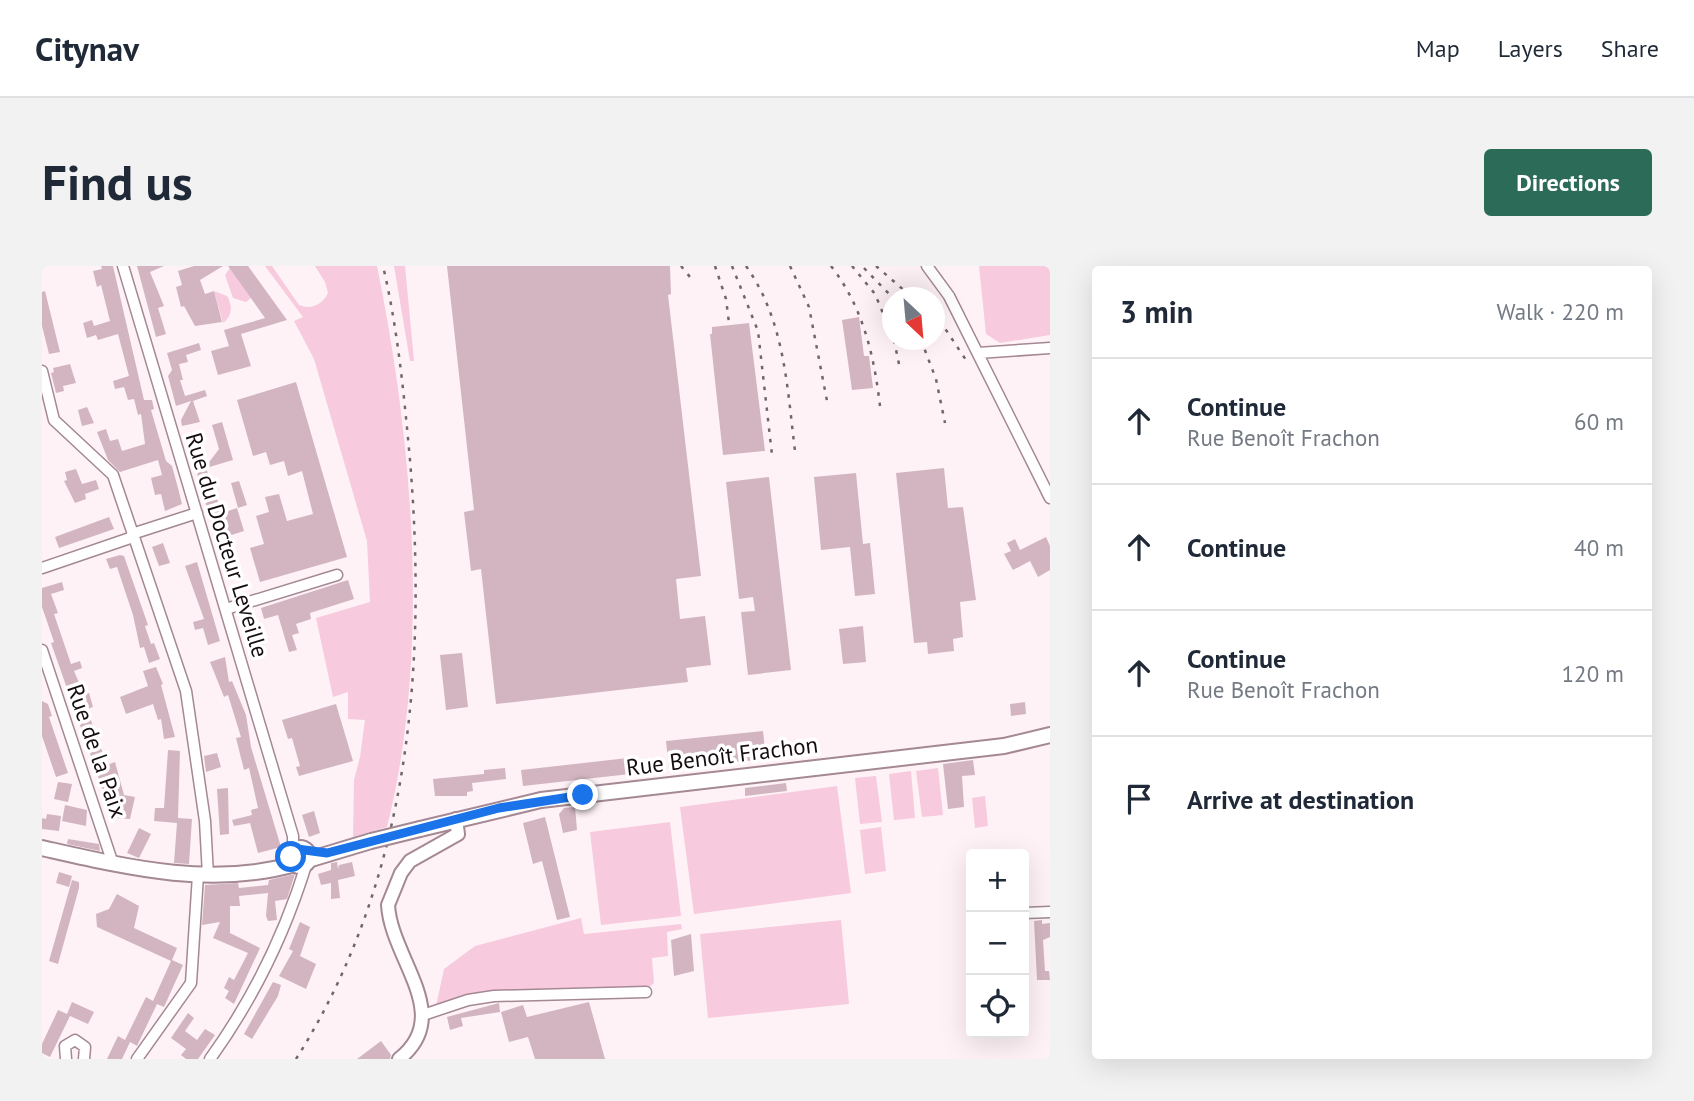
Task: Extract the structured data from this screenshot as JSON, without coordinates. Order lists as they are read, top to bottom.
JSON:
{
  "streets": {
    "main road": ["Rue Benoît Frachon"],
    "street": ["Rue du Docteur Leveille", "Rue de la Paix"]
  },
  "crossings": [
    ["Rue du Docteur Leveille", "Rue Benoît Frachon"]
  ],
  "north": "bottom right",
  "page": {
    "header": "Citynav",
    "nav": ["Map", "Layers", "Share"],
    "buttons": "Directions",
    "title": "Find us",
    "heading": ["3 min", "Walk · 220 m"],
    "list": [
      ["Continue", "Rue Benoît Frachon", "60 m"],
      ["Continue", "40 m"],
      ["Continue", "Rue Benoît Frachon", "120 m"],
      "Arrive at destination"
    ],
    "map_buttons": ["+", "−"]
  }
}
